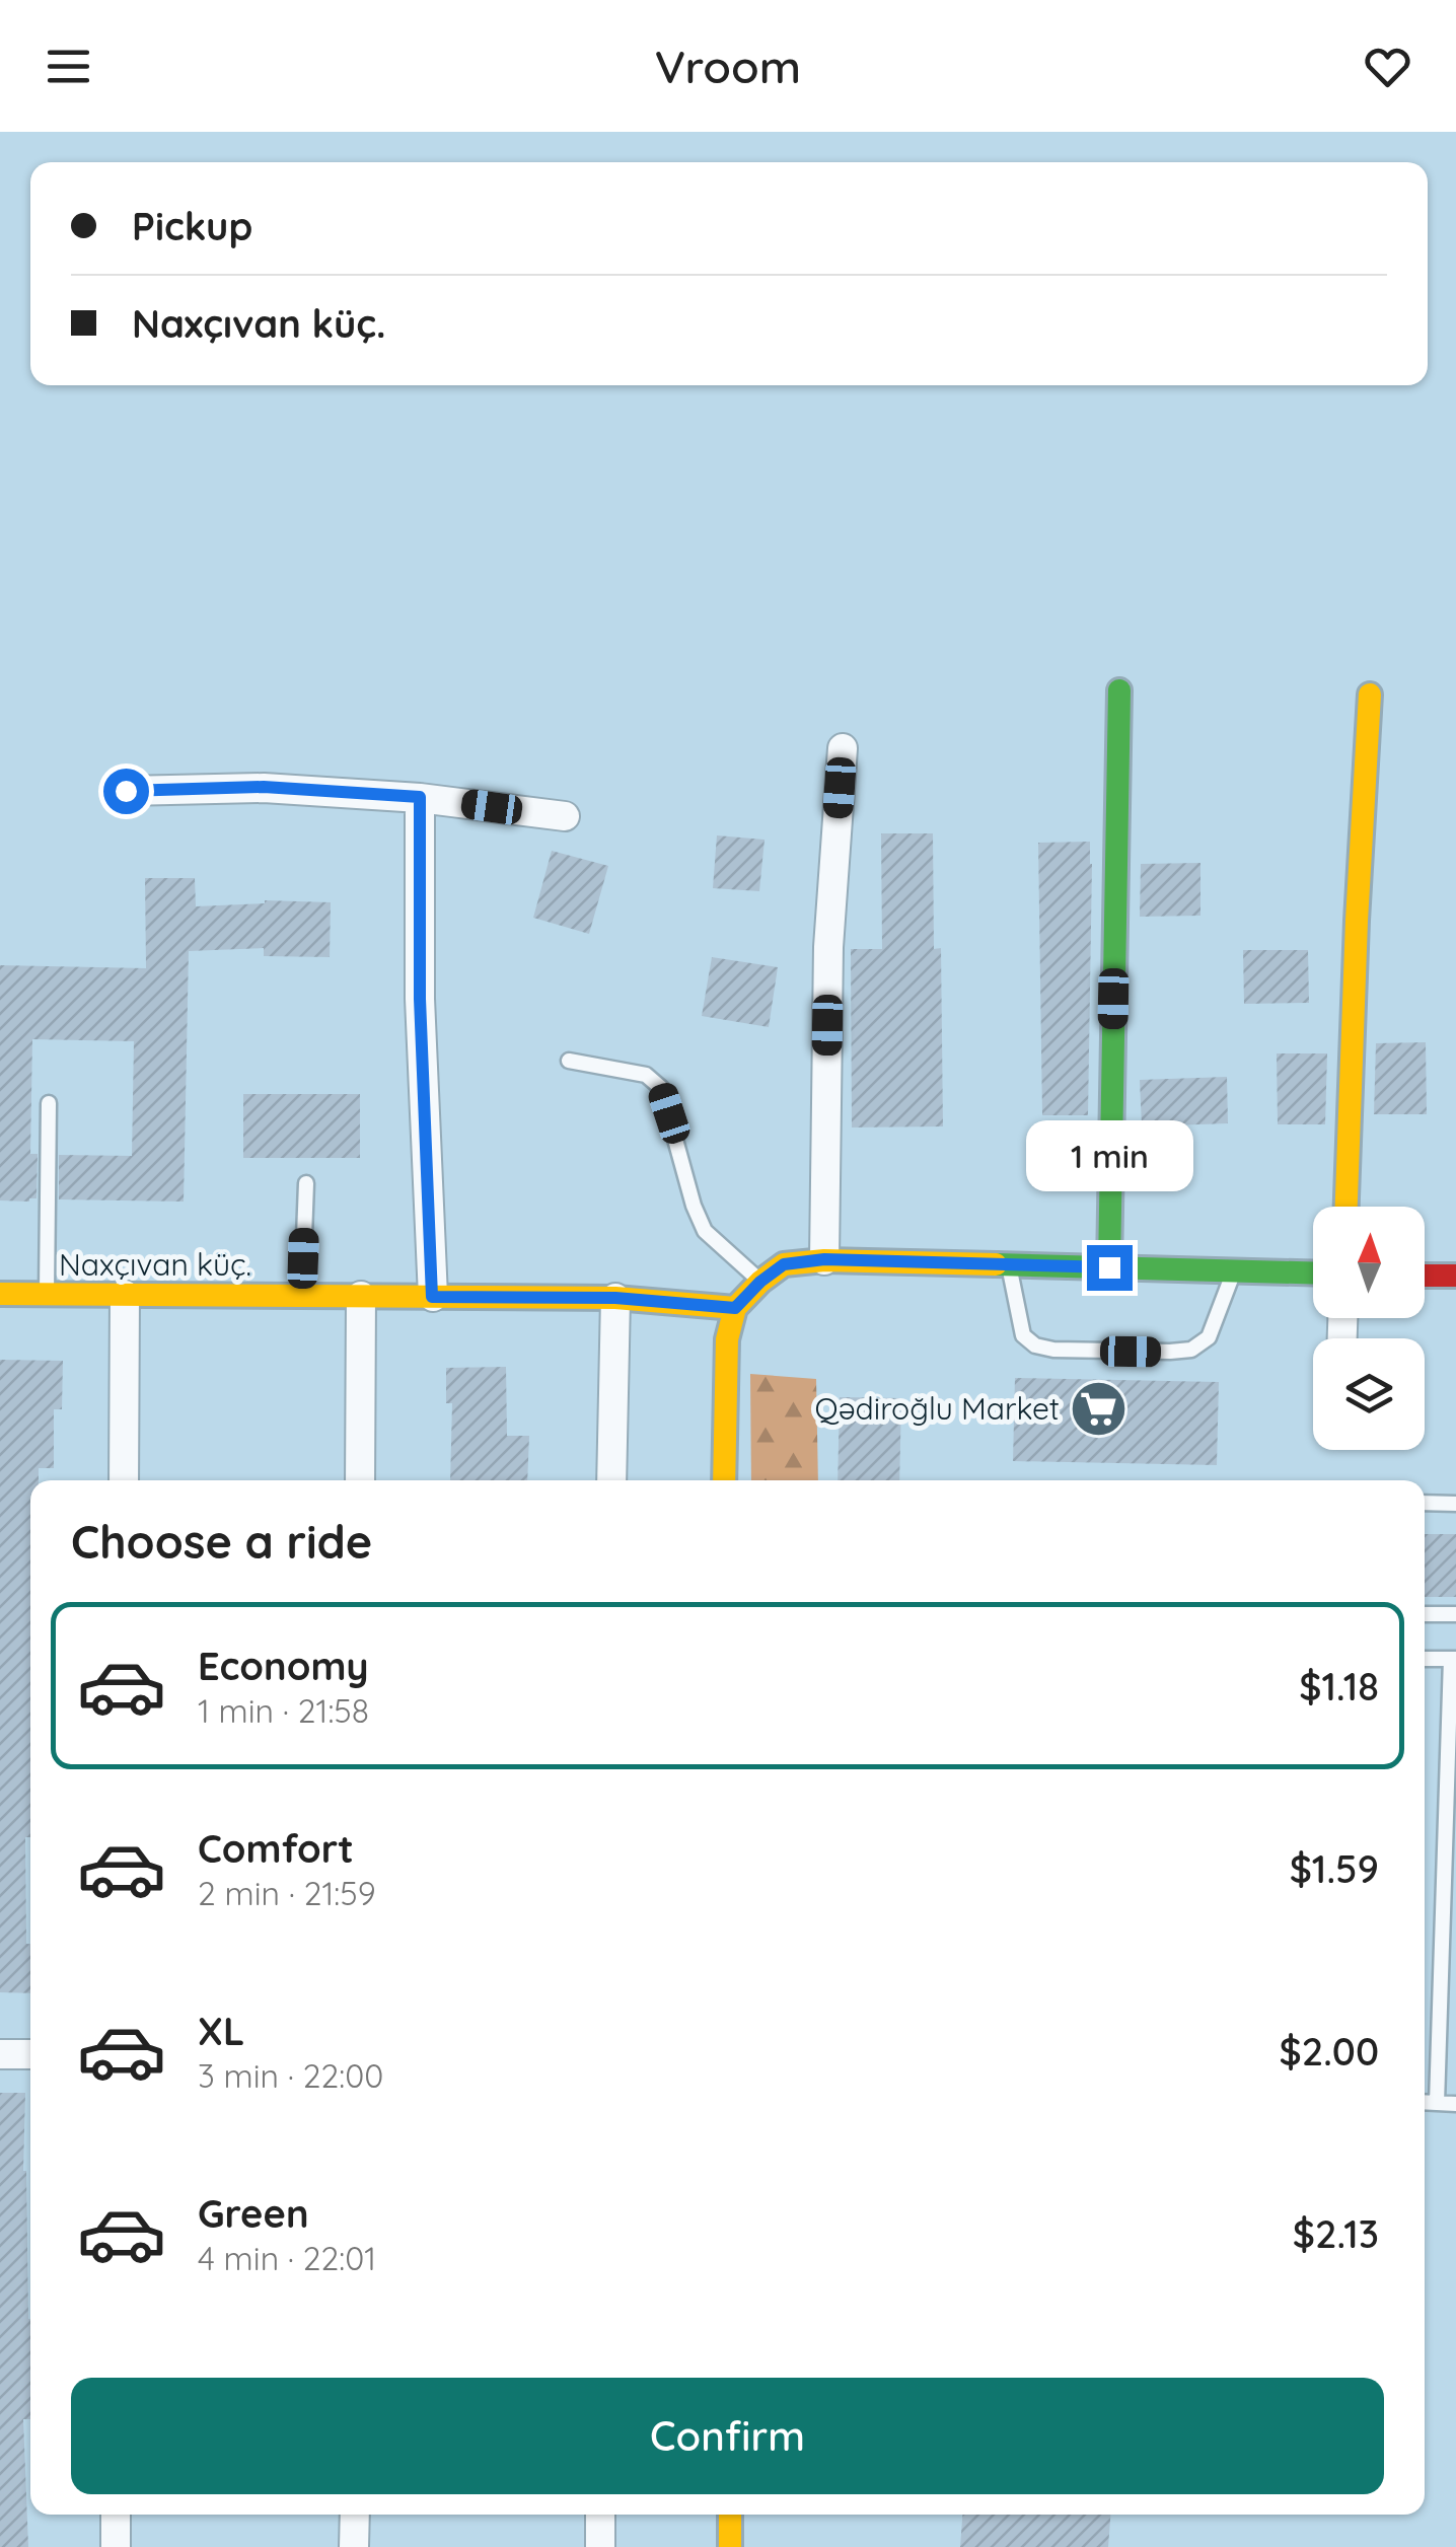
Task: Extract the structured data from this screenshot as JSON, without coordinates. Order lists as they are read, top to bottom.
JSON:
{
  "streets": {
    "street": ["Naxçıvan küç."]
  },
  "places": {
    "supermarket": ["Qədiroğlu Market"]
  },
  "north": "top",
  "page": {
    "header": "Vroom",
    "banner": ["Pickup", "Naxçıvan küç."],
    "bubble": "1 min",
    "heading": "Choose a ride",
    "list": [
      {
        "name": "Economy",
        "note": "1 min · 21:58",
        "value": "$1.18"
      },
      {
        "name": "Comfort",
        "note": "2 min · 21:59",
        "value": "$1.59"
      },
      {
        "name": "XL",
        "note": "3 min · 22:00",
        "value": "$2.00"
      },
      {
        "name": "Green",
        "note": "4 min · 22:01",
        "value": "$2.13"
      }
    ],
    "buttons": "Confirm"
  }
}
